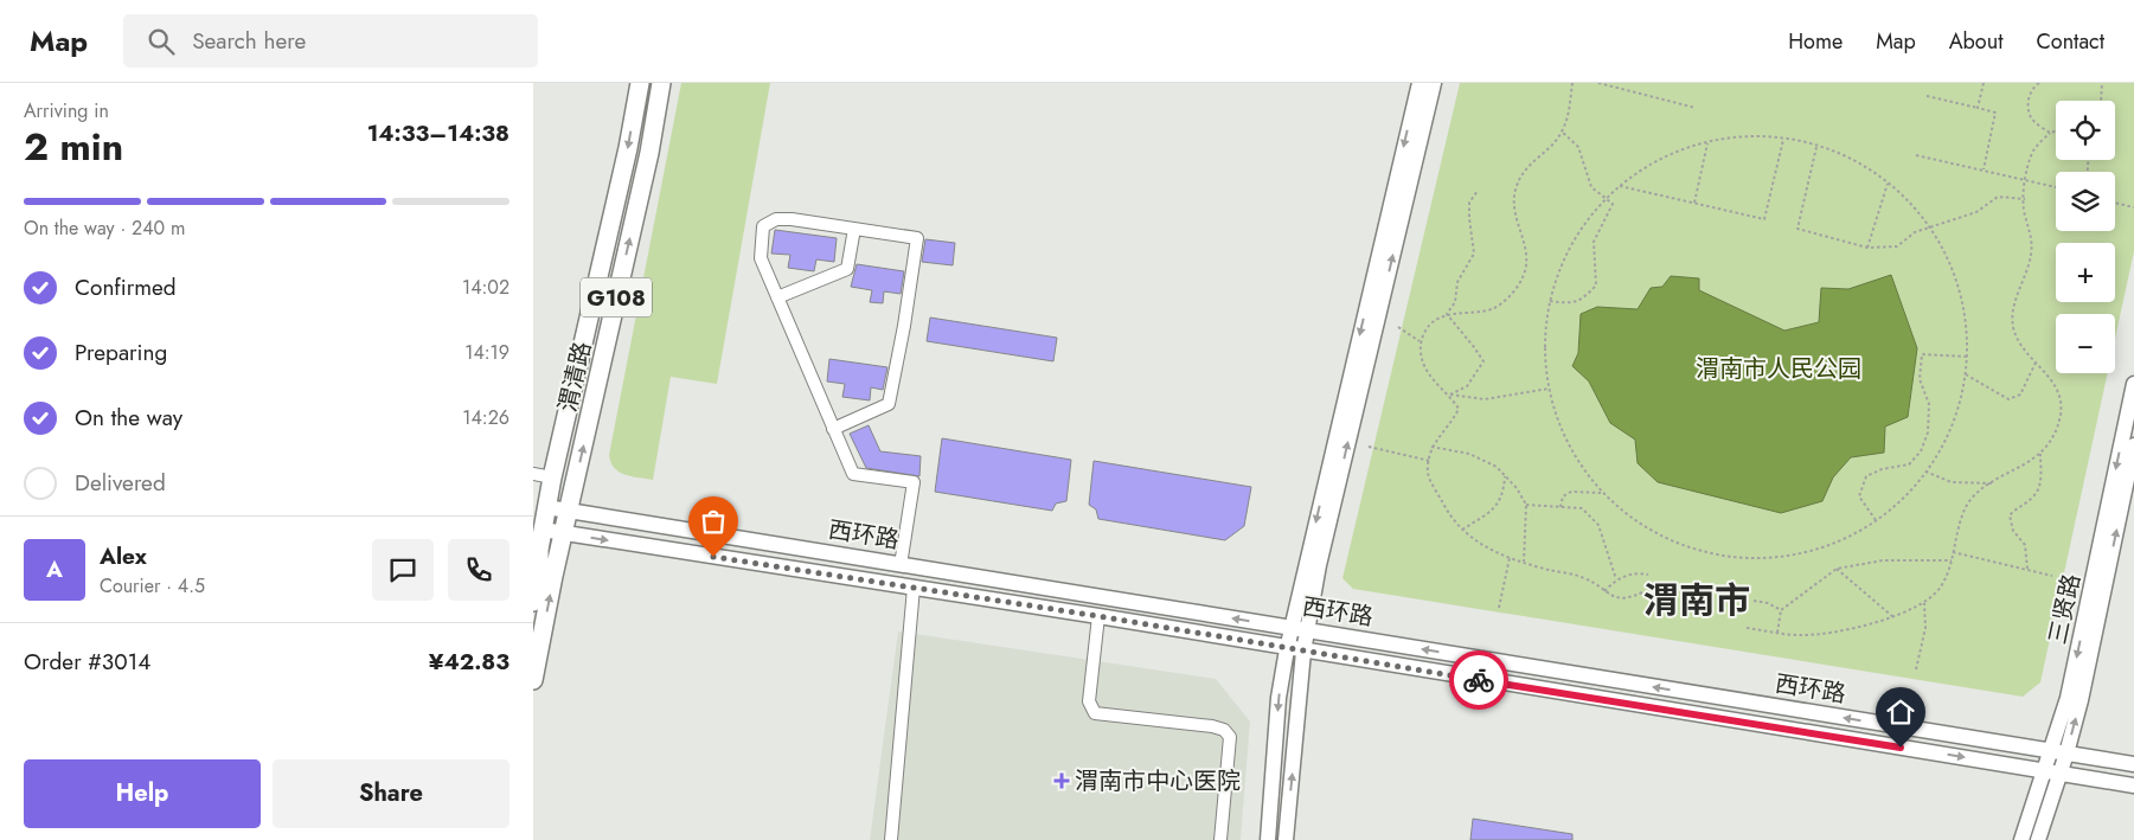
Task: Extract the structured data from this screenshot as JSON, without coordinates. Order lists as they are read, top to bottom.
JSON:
{
  "streets": {
    "highway": ["G108", "渭清路"],
    "main road": ["西环路", "三贤路"]
  },
  "crossings": [
    ["渭清路", "西环路"],
    ["西环路", "三贤路"]
  ],
  "districts": ["渭南市"],
  "parks": ["渭南市人民公园"],
  "places": {
    "health": ["渭南市中心医院"]
  },
  "page": {
    "header": "Map",
    "search": "Search here",
    "nav": [
      "Home",
      "Map",
      "About",
      "Contact"
    ],
    "heading": ["2 min", "Arriving in", "14:33–14:38"],
    "panel": [
      "Alex",
      "Courier · 4.5",
      "Order #3014",
      "¥42.83"
    ],
    "map_buttons": ["+", "−"],
    "bar": "On the way · 240 m",
    "list": [
      ["Confirmed", "14:02"],
      ["Preparing", "14:19"],
      ["On the way", "14:26"],
      "Delivered"
    ],
    "round": "A",
    "buttons": ["Help", "Share"]
  }
}
